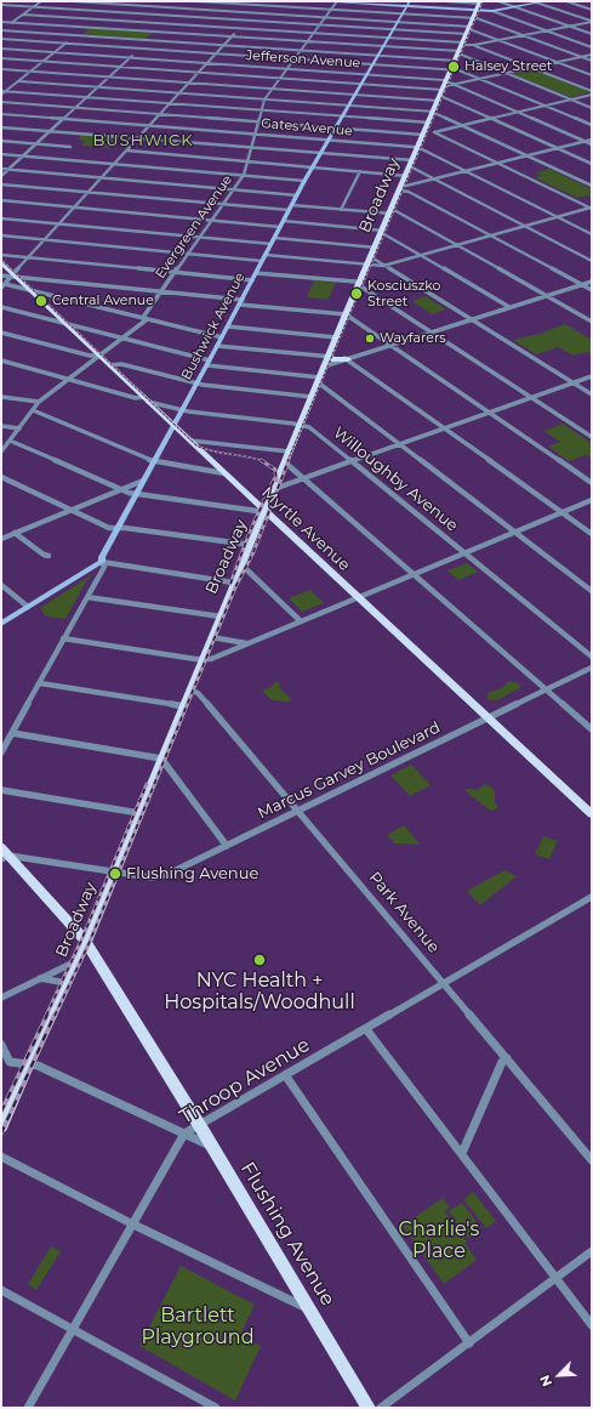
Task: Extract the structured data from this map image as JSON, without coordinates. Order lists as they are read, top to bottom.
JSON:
{
  "streets": {
    "main road": [
      "Broadway",
      "Bushwick Avenue",
      "Myrtle Avenue",
      "Flushing Avenue"
    ],
    "street": [
      "Jefferson Avenue",
      "Gates Avenue",
      "Evergreen Avenue",
      "Willoughby Avenue",
      "Marcus Garvey Boulevard",
      "Park Avenue",
      "Throop Avenue"
    ]
  },
  "crossings": [
    ["Jefferson Avenue", "Broadway"],
    ["Jefferson Avenue", "Evergreen Avenue"],
    ["Jefferson Avenue", "Bushwick Avenue"],
    ["Gates Avenue", "Broadway"],
    ["Gates Avenue", "Evergreen Avenue"],
    ["Gates Avenue", "Bushwick Avenue"],
    ["Broadway", "Willoughby Avenue"],
    ["Broadway", "Myrtle Avenue"],
    ["Broadway", "Marcus Garvey Boulevard"],
    ["Broadway", "Park Avenue"],
    ["Broadway", "Flushing Avenue"],
    ["Evergreen Avenue", "Willoughby Avenue"],
    ["Evergreen Avenue", "Myrtle Avenue"],
    ["Bushwick Avenue", "Willoughby Avenue"],
    ["Bushwick Avenue", "Myrtle Avenue"],
    ["Willoughby Avenue", "Myrtle Avenue"],
    ["Myrtle Avenue", "Marcus Garvey Boulevard"],
    ["Marcus Garvey Boulevard", "Park Avenue"],
    ["Marcus Garvey Boulevard", "Flushing Avenue"],
    ["Park Avenue", "Throop Avenue"],
    ["Throop Avenue", "Flushing Avenue"]
  ],
  "districts": ["BUSHWICK"],
  "parks": ["Charlie's Place", "Bartlett Playground"],
  "places": [
    "Halsey Street",
    "Kosciuszko Street",
    "Central Avenue",
    "Wayfarers",
    "Flushing Avenue",
    "NYC Health + Hospitals/Woodhull"
  ],
  "north": "bottom left"
}
